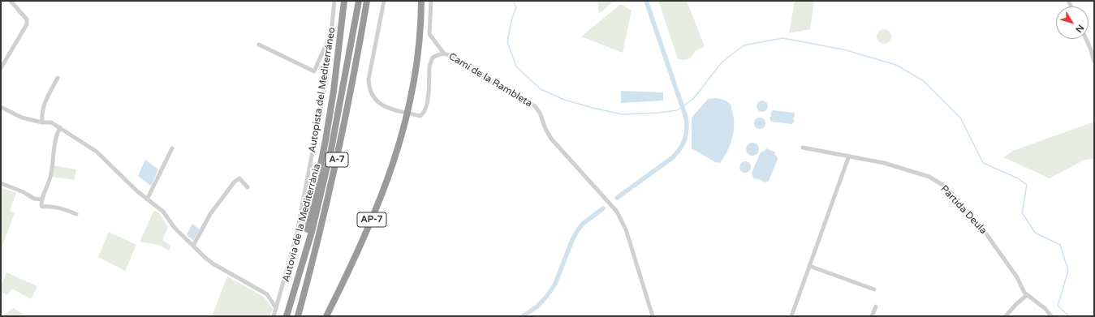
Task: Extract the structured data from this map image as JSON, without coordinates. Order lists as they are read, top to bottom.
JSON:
{
  "streets": {
    "highway": [
      "Autopista del Mediterráneo",
      "A-7",
      "AP-7",
      "Autovia de la Mediterrània"
    ],
    "street": ["Camí de la Rambleta", "Partida Deula"]
  },
  "crossings": [
    ["Autopista del Mediterráneo", "Autovia de la Mediterrània"]
  ],
  "north": "bottom right"
}
